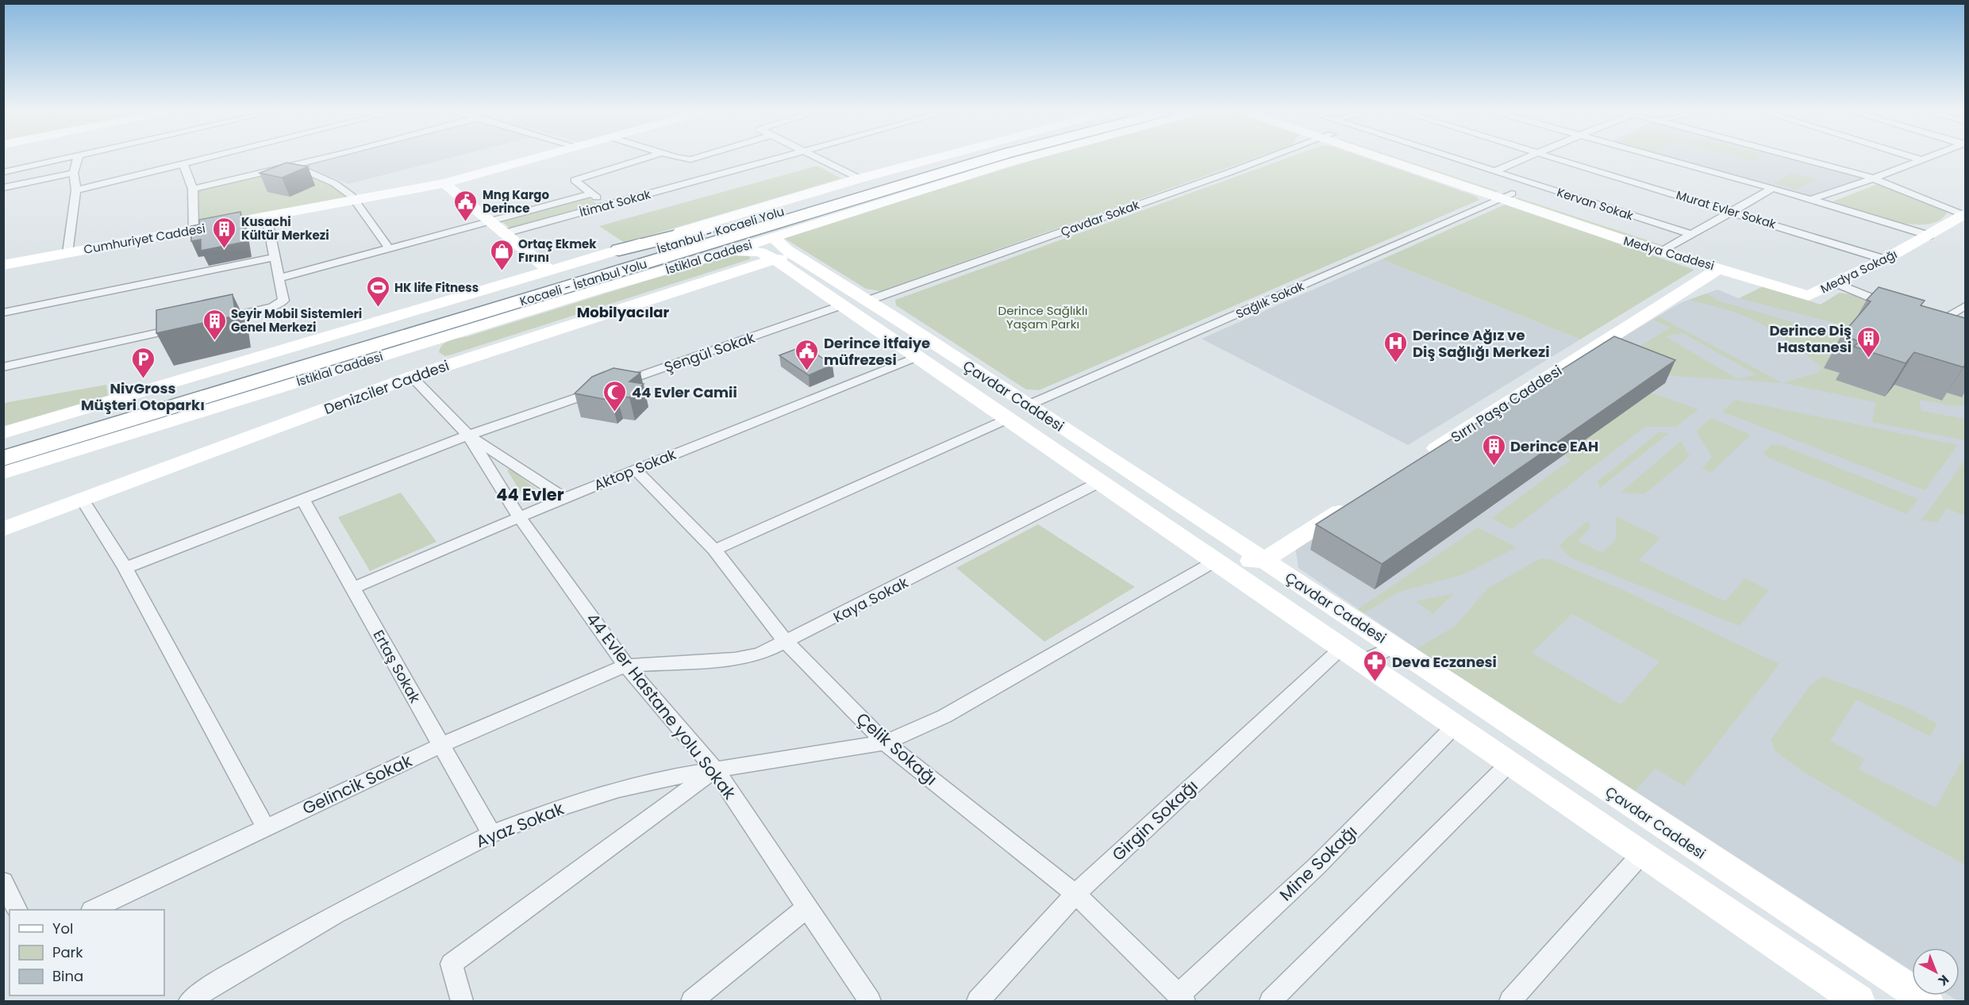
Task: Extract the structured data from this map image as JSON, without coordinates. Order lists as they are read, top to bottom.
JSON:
{
  "streets": {
    "highway": ["İstanbul - Kocaeli Yolu", "Kocaeli - İstanbul Yolu"],
    "main road": [
      "Cumhuriyet Caddesi",
      "Medya Caddesi",
      "İstiklal Caddesi",
      "Medya Sokağı",
      "Denizciler Caddesi",
      "Çavdar Caddesi",
      "Sırrı Paşa Caddesi"
    ],
    "street": [
      "İtimat Sokak",
      "Kervan Sokak",
      "Murat Evler Sokak",
      "Çavdar Sokak",
      "Sağlık Sokak",
      "Şengül Sokak",
      "Aktop Sokak",
      "Kaya Sokak",
      "Ertaş Sokak",
      "44 Evler Hastane yolu Sokak",
      "Çelik Sokağı",
      "Gelincik Sokak",
      "Girgin Sokağı",
      "Ayaz Sokak",
      "Mine Sokağı"
    ]
  },
  "crossings": [
    ["Murat Evler Sokak", "Medya Sokağı"],
    ["Çavdar Sokak", "Çavdar Caddesi"],
    ["Medya Caddesi", "Medya Sokağı"],
    ["Medya Caddesi", "Sağlık Sokak"],
    ["Medya Caddesi", "Sırrı Paşa Caddesi"],
    ["İstiklal Caddesi", "Çavdar Caddesi"],
    ["Medya Sokağı", "Sırrı Paşa Caddesi"],
    ["Sağlık Sokak", "Çavdar Caddesi"],
    ["Şengül Sokak", "Çavdar Caddesi"],
    ["Şengül Sokak", "Ertaş Sokak"],
    ["Şengül Sokak", "44 Evler Hastane yolu Sokak"],
    ["Denizciler Caddesi", "Çavdar Caddesi"],
    ["Denizciler Caddesi", "44 Evler Hastane yolu Sokak"],
    ["Çavdar Caddesi", "Aktop Sokak"],
    ["Çavdar Caddesi", "Kaya Sokak"],
    ["Çavdar Caddesi", "Girgin Sokağı"],
    ["Çavdar Caddesi", "Ayaz Sokak"],
    ["Çavdar Caddesi", "Mine Sokağı"],
    ["Aktop Sokak", "Ertaş Sokak"],
    ["Aktop Sokak", "44 Evler Hastane yolu Sokak"],
    ["Aktop Sokak", "Çelik Sokağı"],
    ["Kaya Sokak", "44 Evler Hastane yolu Sokak"],
    ["Kaya Sokak", "Çelik Sokağı"],
    ["Kaya Sokak", "Gelincik Sokak"],
    ["Ertaş Sokak", "Gelincik Sokak"],
    ["Ertaş Sokak", "Ayaz Sokak"],
    ["44 Evler Hastane yolu Sokak", "Gelincik Sokak"],
    ["44 Evler Hastane yolu Sokak", "Ayaz Sokak"],
    ["Çelik Sokağı", "Girgin Sokağı"],
    ["Çelik Sokağı", "Ayaz Sokak"],
    ["Çelik Sokağı", "Mine Sokağı"]
  ],
  "districts": ["Mobilyacılar", "44 Evler"],
  "parks": ["Derince Sağlıklı Yaşam Parkı"],
  "places": {
    "public building": ["Mng Kargo Derince", "Derince İtfaiye müfrezesi"],
    "building": [
      "Kusachi Kültür Merkezi",
      "Seyir Mobil Sistemleri Genel Merkezi",
      "Derince Diş Hastanesi",
      "Derince EAH"
    ],
    "shop": ["Ortaç Ekmek Fırını"],
    "sports": ["HK life Fitness"],
    "hospital": ["Derince Ağız ve Diş Sağlığı Merkezi"],
    "parking": ["NivGross Müşteri Otoparkı"],
    "mosque": ["44 Evler Camii"],
    "pharmacy": ["Deva Eczanesi"]
  },
  "legend": ["Yol", "Park", "Bina"],
  "north": "bottom right"
}
